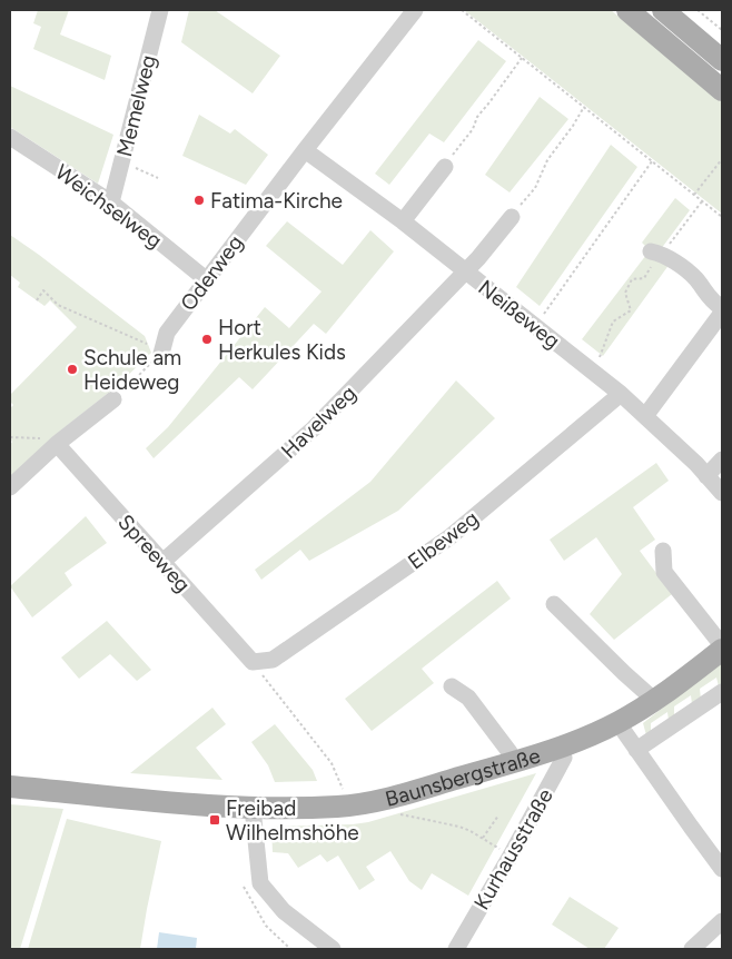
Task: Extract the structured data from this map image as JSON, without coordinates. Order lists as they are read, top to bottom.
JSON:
{
  "streets": {
    "main road": ["Baunsbergstraße"],
    "street": [
      "Memelweg",
      "Weichselweg",
      "Oderweg",
      "Neißeweg",
      "Havelweg",
      "Elbeweg",
      "Spreeweg",
      "Kurhausstraße"
    ]
  },
  "crossings": [
    ["Memelweg", "Weichselweg"],
    ["Weichselweg", "Oderweg"],
    ["Oderweg", "Neißeweg"],
    ["Neißeweg", "Havelweg"],
    ["Neißeweg", "Elbeweg"],
    ["Havelweg", "Spreeweg"],
    ["Elbeweg", "Spreeweg"],
    ["Baunsbergstraße", "Kurhausstraße"]
  ],
  "places": {
    "other": ["Fatima-Kirche", "Hort Herkules Kids", "Schule am Heideweg"],
    "transit": ["Freibad Wilhelmshöhe"]
  }
}
